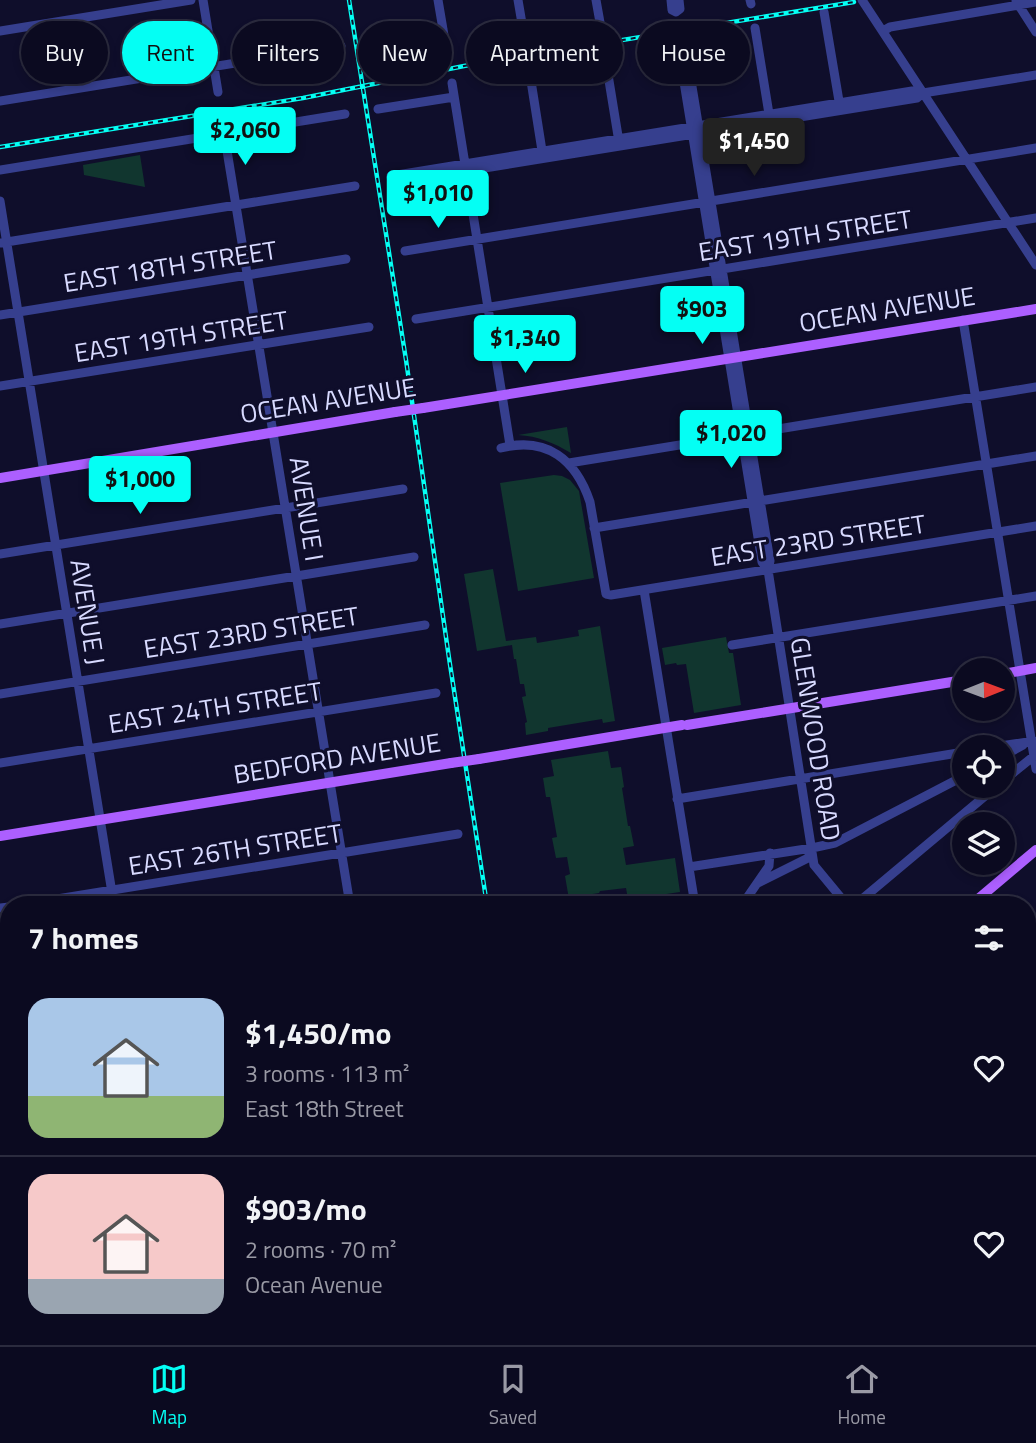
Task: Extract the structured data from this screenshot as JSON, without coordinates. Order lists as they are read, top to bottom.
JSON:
{
  "streets": {
    "main road": ["OCEAN AVENUE", "BEDFORD AVENUE"],
    "street": [
      "EAST 19TH STREET",
      "EAST 18TH STREET",
      "AVENUE I",
      "EAST 23RD STREET",
      "AVENUE J",
      "EAST 24TH STREET",
      "GLENWOOD ROAD",
      "EAST 26TH STREET"
    ]
  },
  "crossings": [
    ["EAST 19TH STREET", "AVENUE I"],
    ["EAST 19TH STREET", "AVENUE J"],
    ["EAST 19TH STREET", "GLENWOOD ROAD"],
    ["EAST 18TH STREET", "AVENUE I"],
    ["EAST 18TH STREET", "AVENUE J"],
    ["OCEAN AVENUE", "AVENUE I"],
    ["OCEAN AVENUE", "AVENUE J"],
    ["OCEAN AVENUE", "GLENWOOD ROAD"],
    ["AVENUE I", "EAST 23RD STREET"],
    ["AVENUE I", "EAST 24TH STREET"],
    ["AVENUE I", "BEDFORD AVENUE"],
    ["AVENUE I", "EAST 26TH STREET"],
    ["EAST 23RD STREET", "AVENUE J"],
    ["EAST 23RD STREET", "GLENWOOD ROAD"],
    ["AVENUE J", "EAST 24TH STREET"],
    ["AVENUE J", "BEDFORD AVENUE"],
    ["AVENUE J", "EAST 26TH STREET"],
    ["GLENWOOD ROAD", "BEDFORD AVENUE"]
  ],
  "north": "right",
  "page": {
    "chip": [
      "Buy",
      "Rent",
      "Filters",
      "New",
      "Apartment",
      "House"
    ],
    "price": [
      "$2,060",
      "$1,450",
      "$1,010",
      "$903",
      "$1,340",
      "$1,020",
      "$1,000"
    ],
    "heading": "7 homes",
    "list": [
      {
        "name": "$1,450/mo",
        "note": "3 rooms · 113 m² · East 18th Street"
      },
      {
        "name": "$903/mo",
        "note": "2 rooms · 70 m² · Ocean Avenue"
      }
    ],
    "tabs": ["Map", "Saved", "Home"]
  }
}
